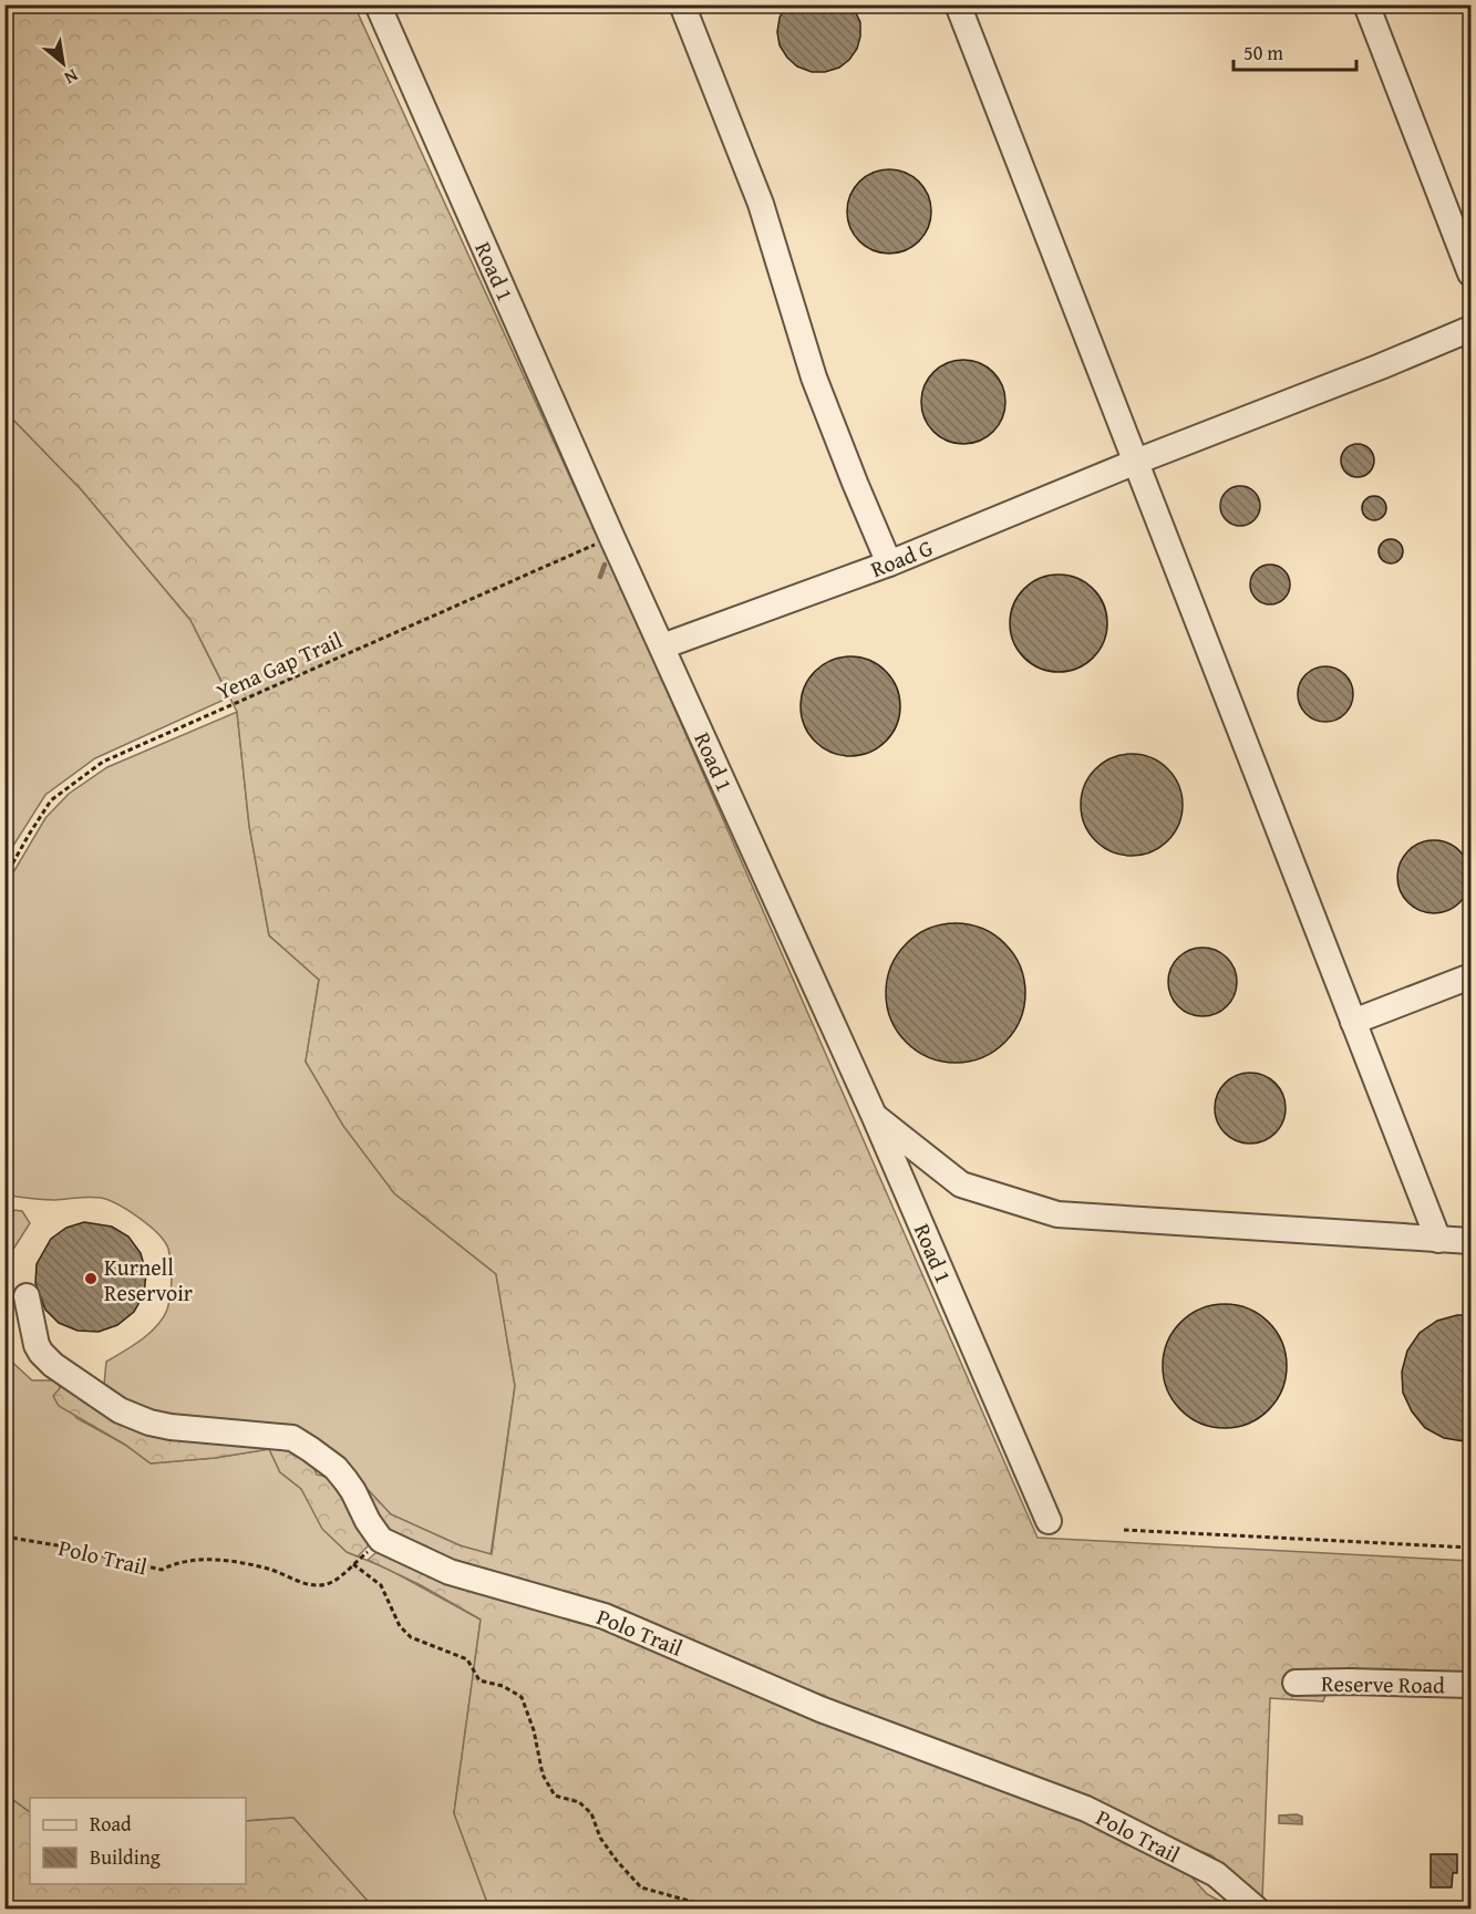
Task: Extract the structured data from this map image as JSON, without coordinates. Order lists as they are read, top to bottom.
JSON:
{
  "streets": {
    "street": [
      "Road 1",
      "Road G",
      "Polo Trail",
      "Reserve Road"
    ],
    "path": ["Yena Gap Trail"]
  },
  "crossings": [
    ["Road 1", "Road G"],
    ["Road 1", "Yena Gap Trail"]
  ],
  "places": ["Kurnell Reservoir"],
  "legend": ["Road", "Building"],
  "scale_bar": "50 m",
  "north": "bottom right"
}
